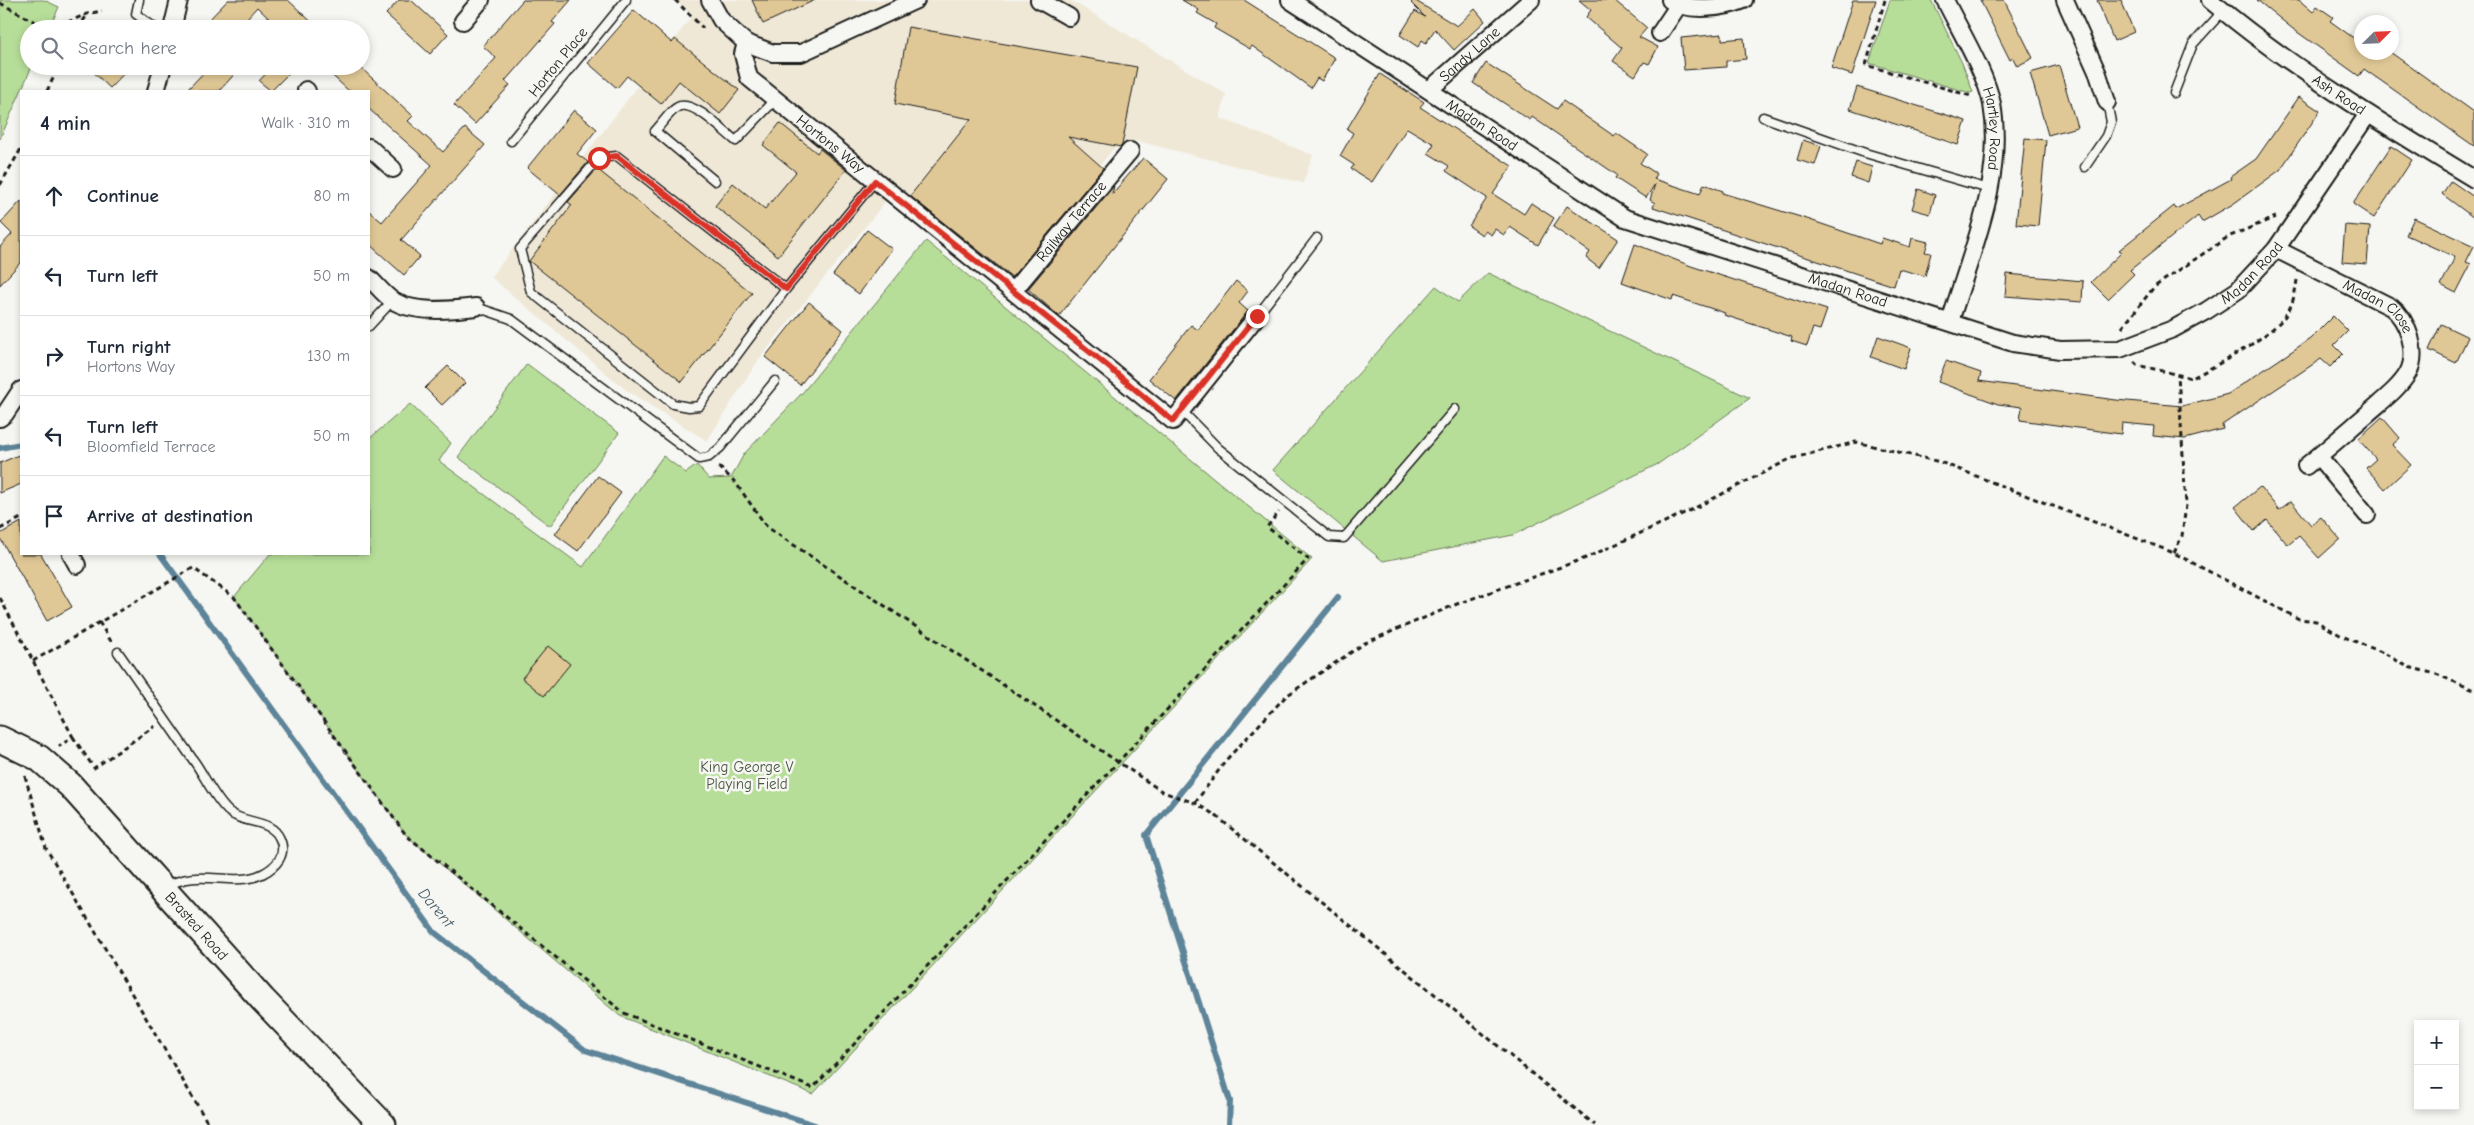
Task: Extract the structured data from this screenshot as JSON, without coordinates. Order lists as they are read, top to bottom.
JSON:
{
  "streets": {
    "main road": ["Brasted Road"],
    "street": [
      "Sandy Lane",
      "Ash Road",
      "Madan Road",
      "Hartley Road",
      "Hortons Way",
      "Railway Terrace",
      "Madan Close"
    ],
    "lane": ["Horton Place"]
  },
  "crossings": [
    ["Sandy Lane", "Madan Road"],
    ["Ash Road", "Madan Road"],
    ["Madan Road", "Hartley Road"],
    ["Madan Road", "Madan Close"],
    ["Hortons Way", "Railway Terrace"]
  ],
  "water": ["Darent"],
  "parks": ["King George V Playing Field"],
  "north": "top right",
  "page": {
    "search": "Search here",
    "heading": ["4 min", "Walk · 310 m"],
    "list": [
      ["Continue", "80 m"],
      ["Turn left", "50 m"],
      ["Turn right", "Hortons Way", "130 m"],
      ["Turn left", "Bloomfield Terrace", "50 m"],
      "Arrive at destination"
    ],
    "map_buttons": ["+", "−"]
  }
}
